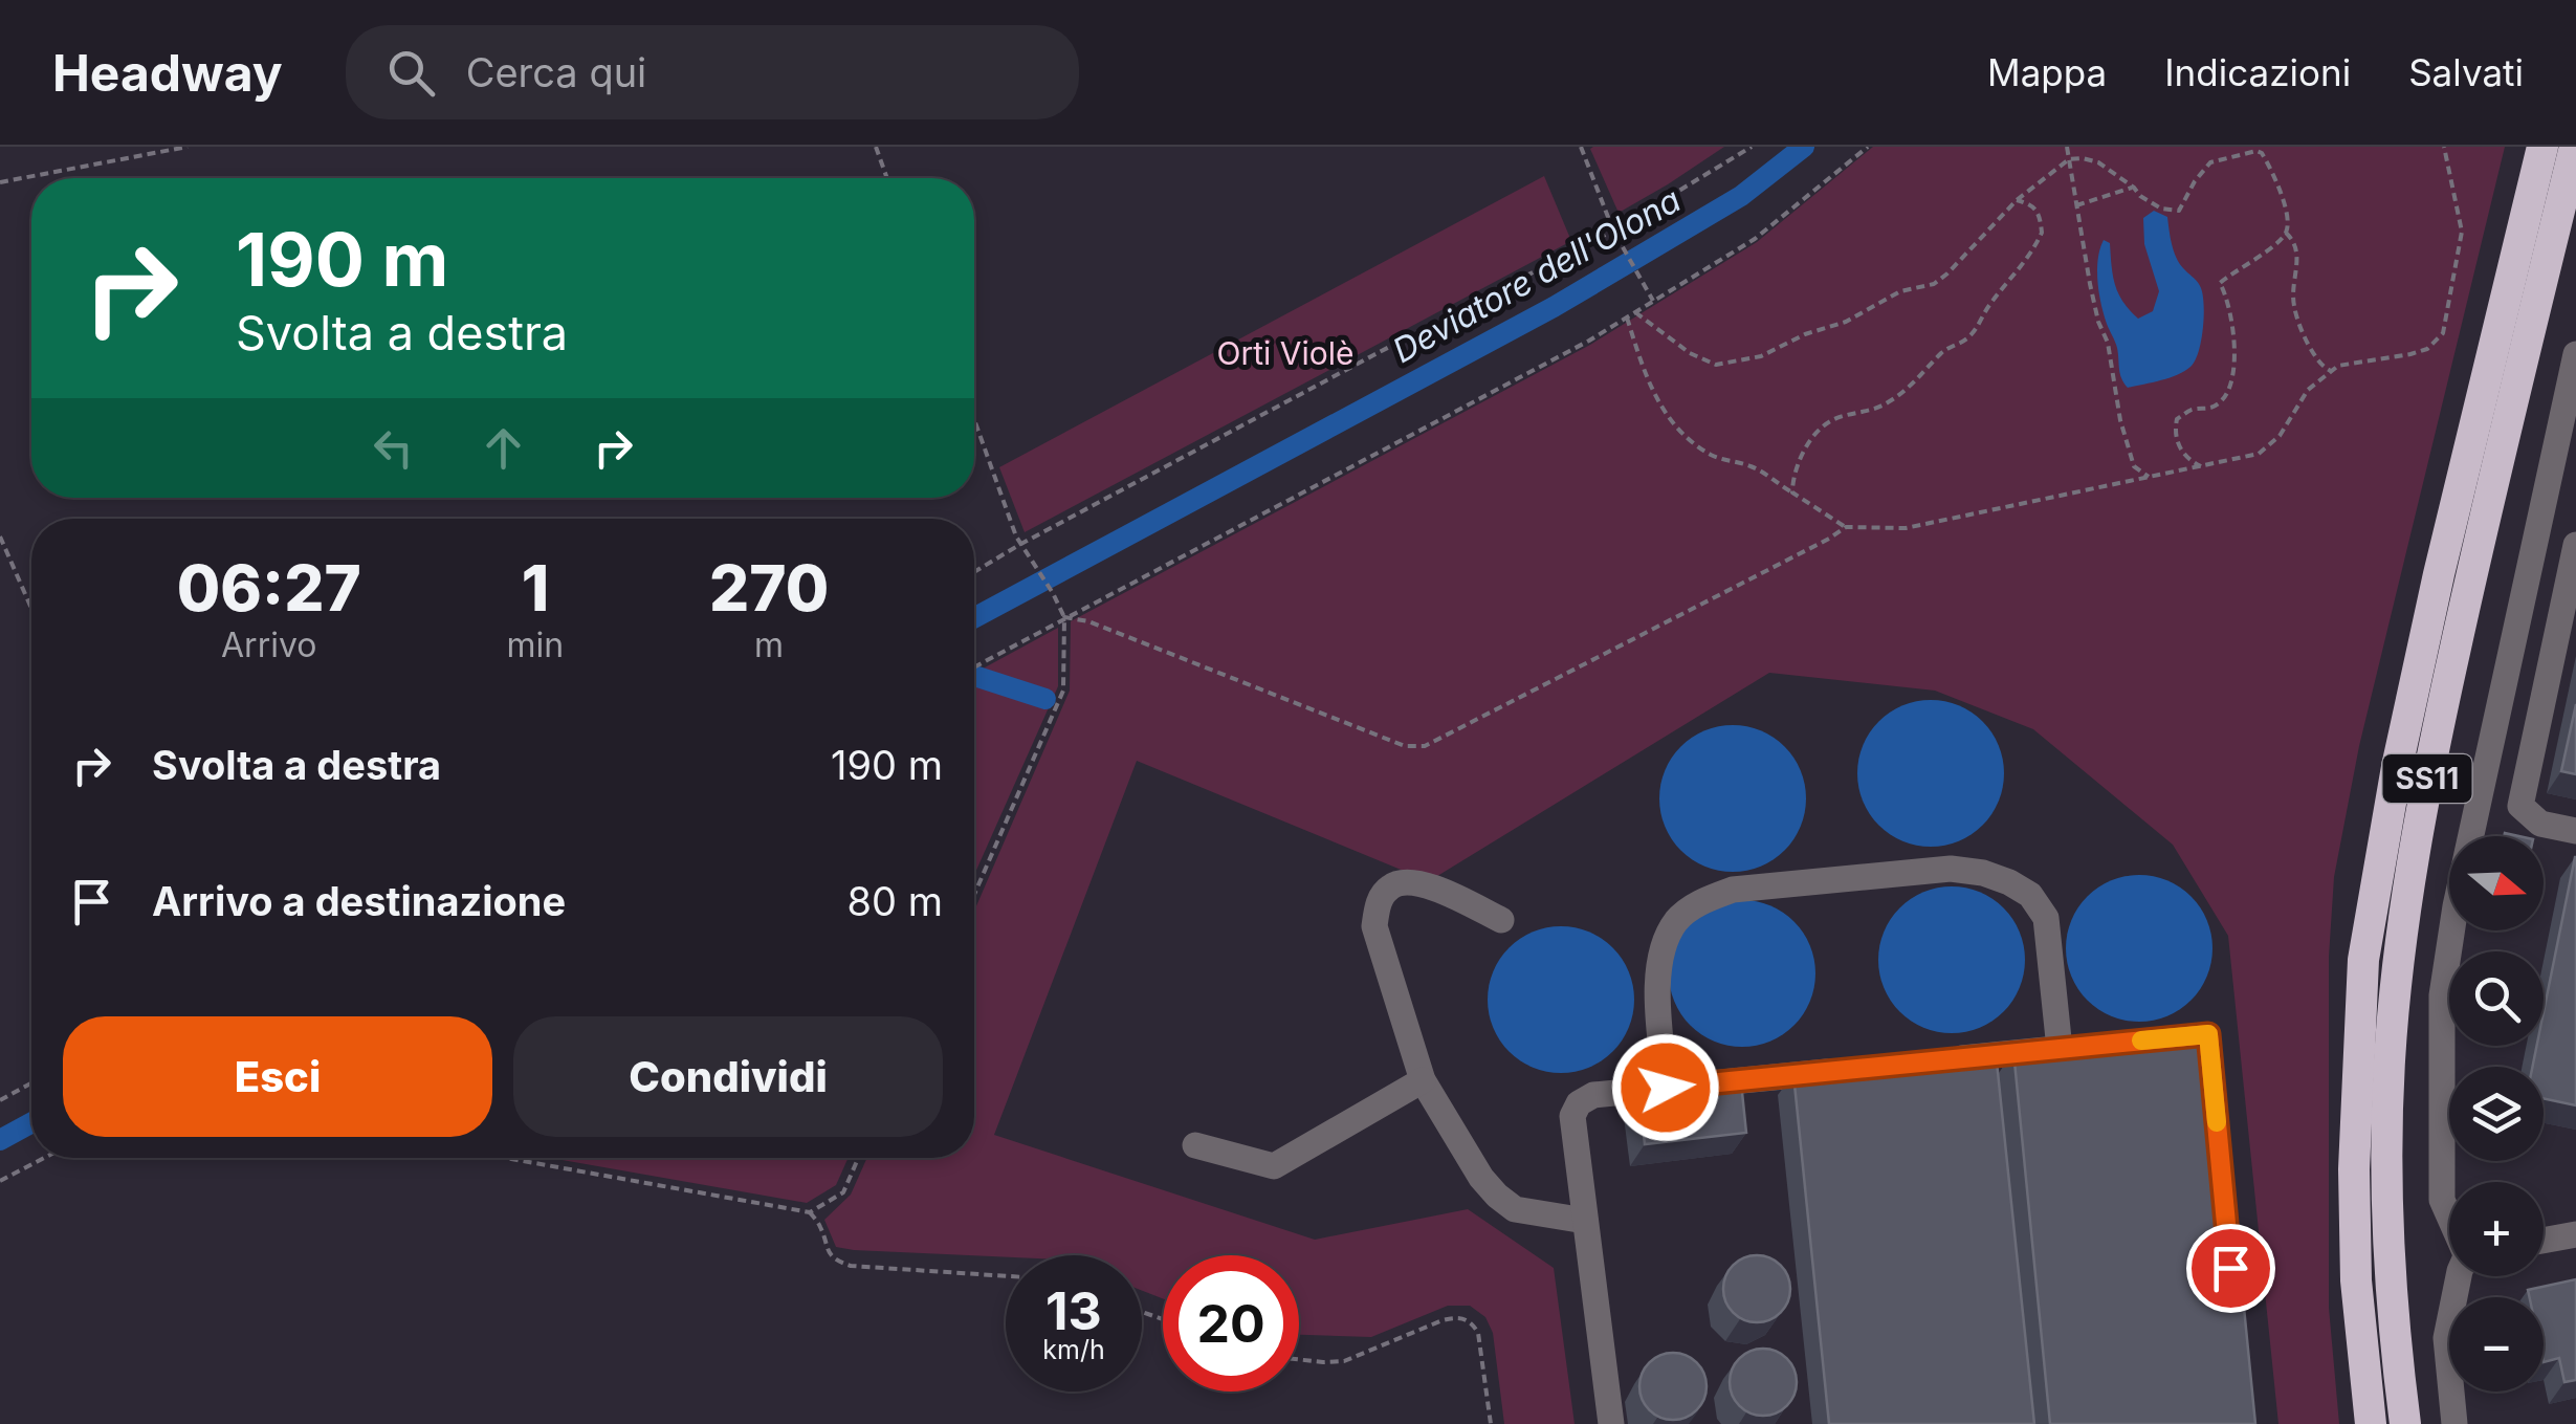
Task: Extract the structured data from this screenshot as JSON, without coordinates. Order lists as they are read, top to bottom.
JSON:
{
  "streets": {
    "highway": ["SS11"]
  },
  "water": ["Deviatore dell'Olona"],
  "parks": ["Orti Violè"],
  "north": "right",
  "page": {
    "header": "Headway",
    "search": "Cerca qui",
    "nav": ["Mappa", "Indicazioni", "Salvati"],
    "turn": ["190 m", "Svolta a destra"],
    "eta": [
      "06:27",
      "Arrivo",
      "1",
      "min",
      "270",
      "m"
    ],
    "list": [
      {
        "name": "Svolta a destra",
        "value": "190 m"
      },
      {
        "name": "Arrivo a destinazione",
        "value": "80 m"
      }
    ],
    "map_buttons": ["+", "−"],
    "buttons": ["Esci", "Condividi"],
    "speed": "13 km/h",
    "limit": "20"
  }
}
